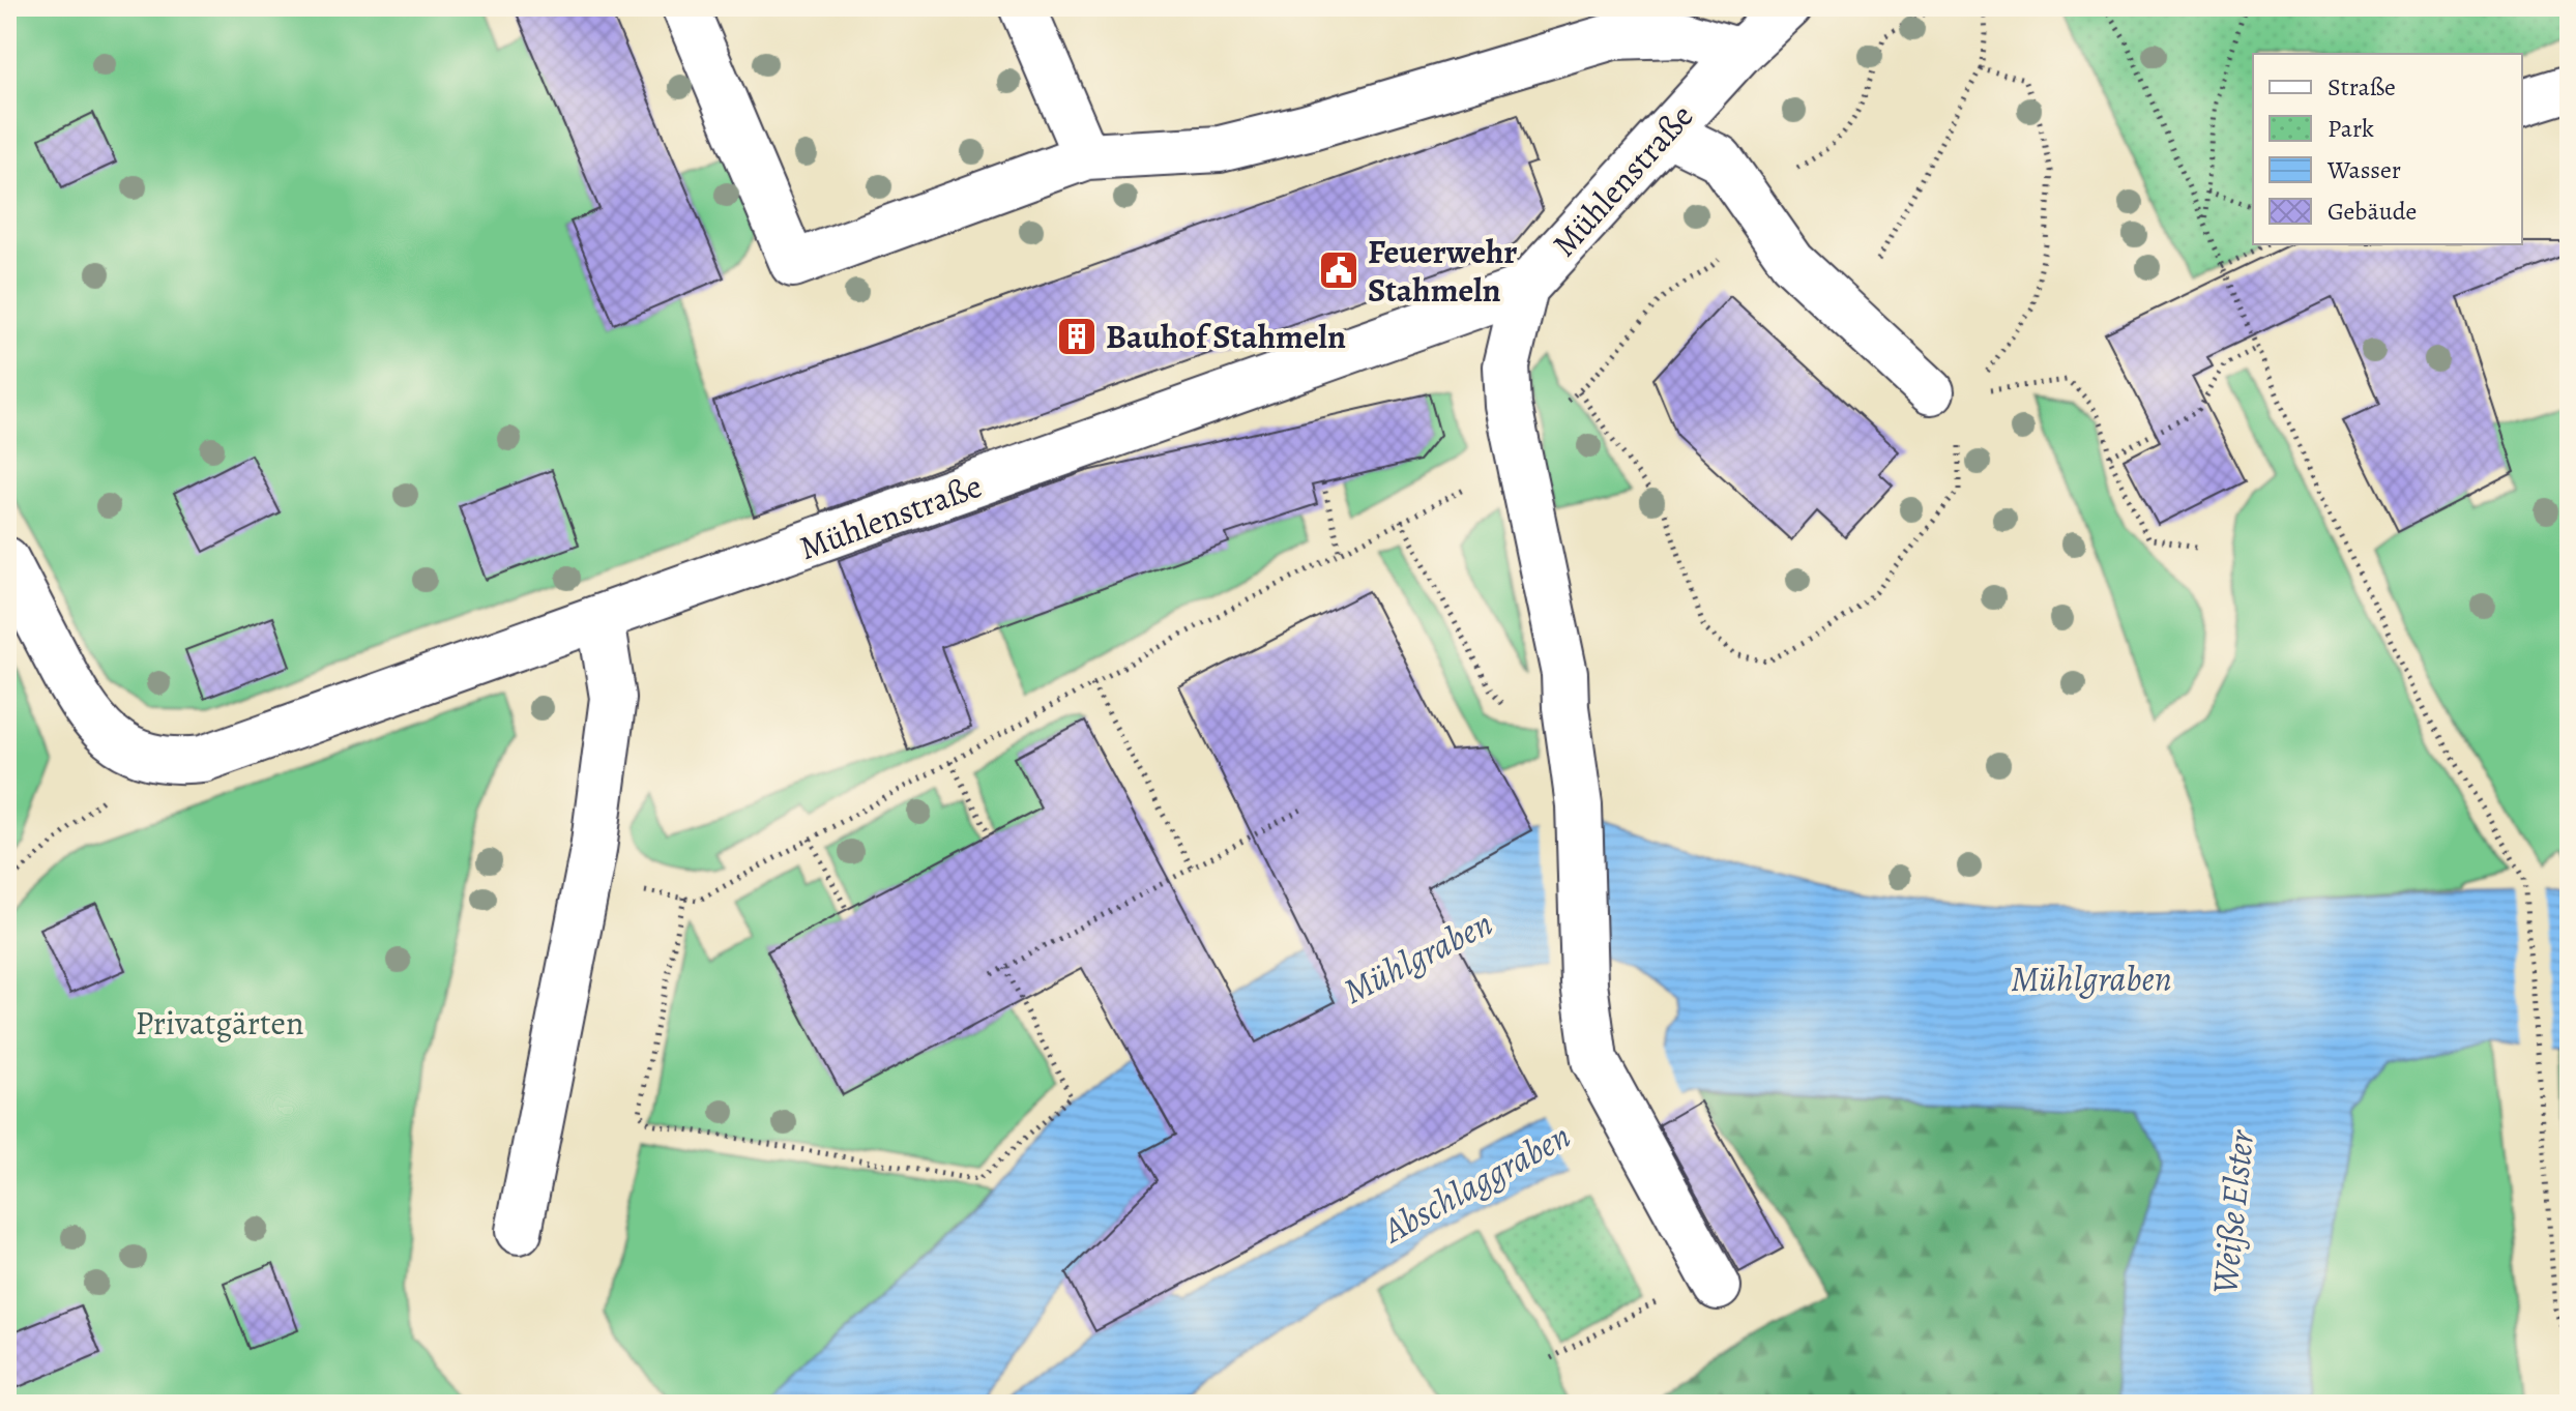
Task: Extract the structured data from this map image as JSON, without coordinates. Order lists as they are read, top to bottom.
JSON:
{
  "streets": {
    "street": ["Mühlenstraße"]
  },
  "water": ["Mühlgraben", "Abschlaggraben", "Weiße Elster"],
  "parks": ["Privatgärten"],
  "places": {
    "public building": ["Feuerwehr Stahmeln"],
    "building": ["Bauhof Stahmeln"]
  },
  "legend": [
    "Straße",
    "Park",
    "Wasser",
    "Gebäude"
  ]
}
